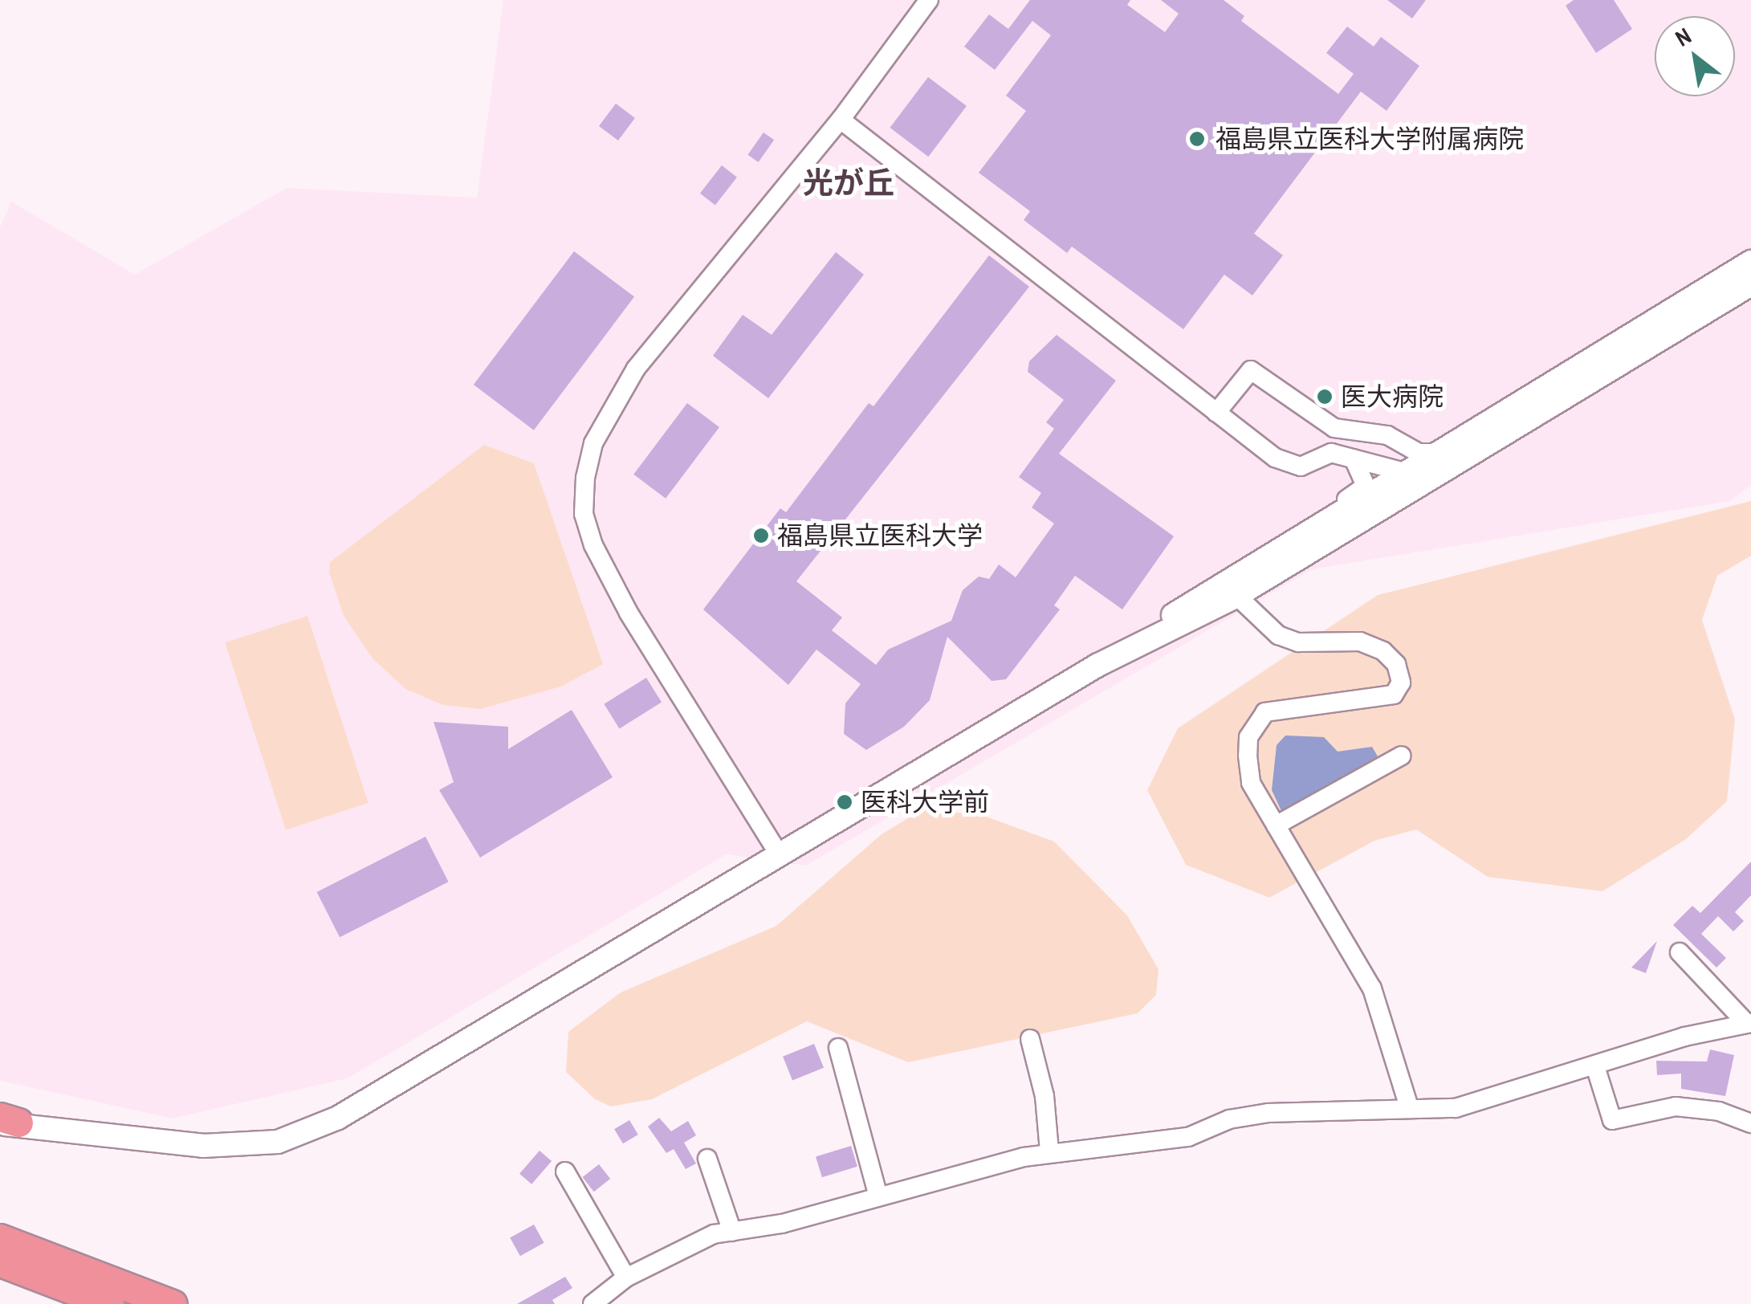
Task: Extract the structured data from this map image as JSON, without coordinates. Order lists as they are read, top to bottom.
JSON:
{
  "districts": ["光が丘"],
  "places": [
    "福島県立医科大学附属病院",
    "医大病院",
    "福島県立医科大学",
    "医科大学前"
  ],
  "north": "top left"
}
